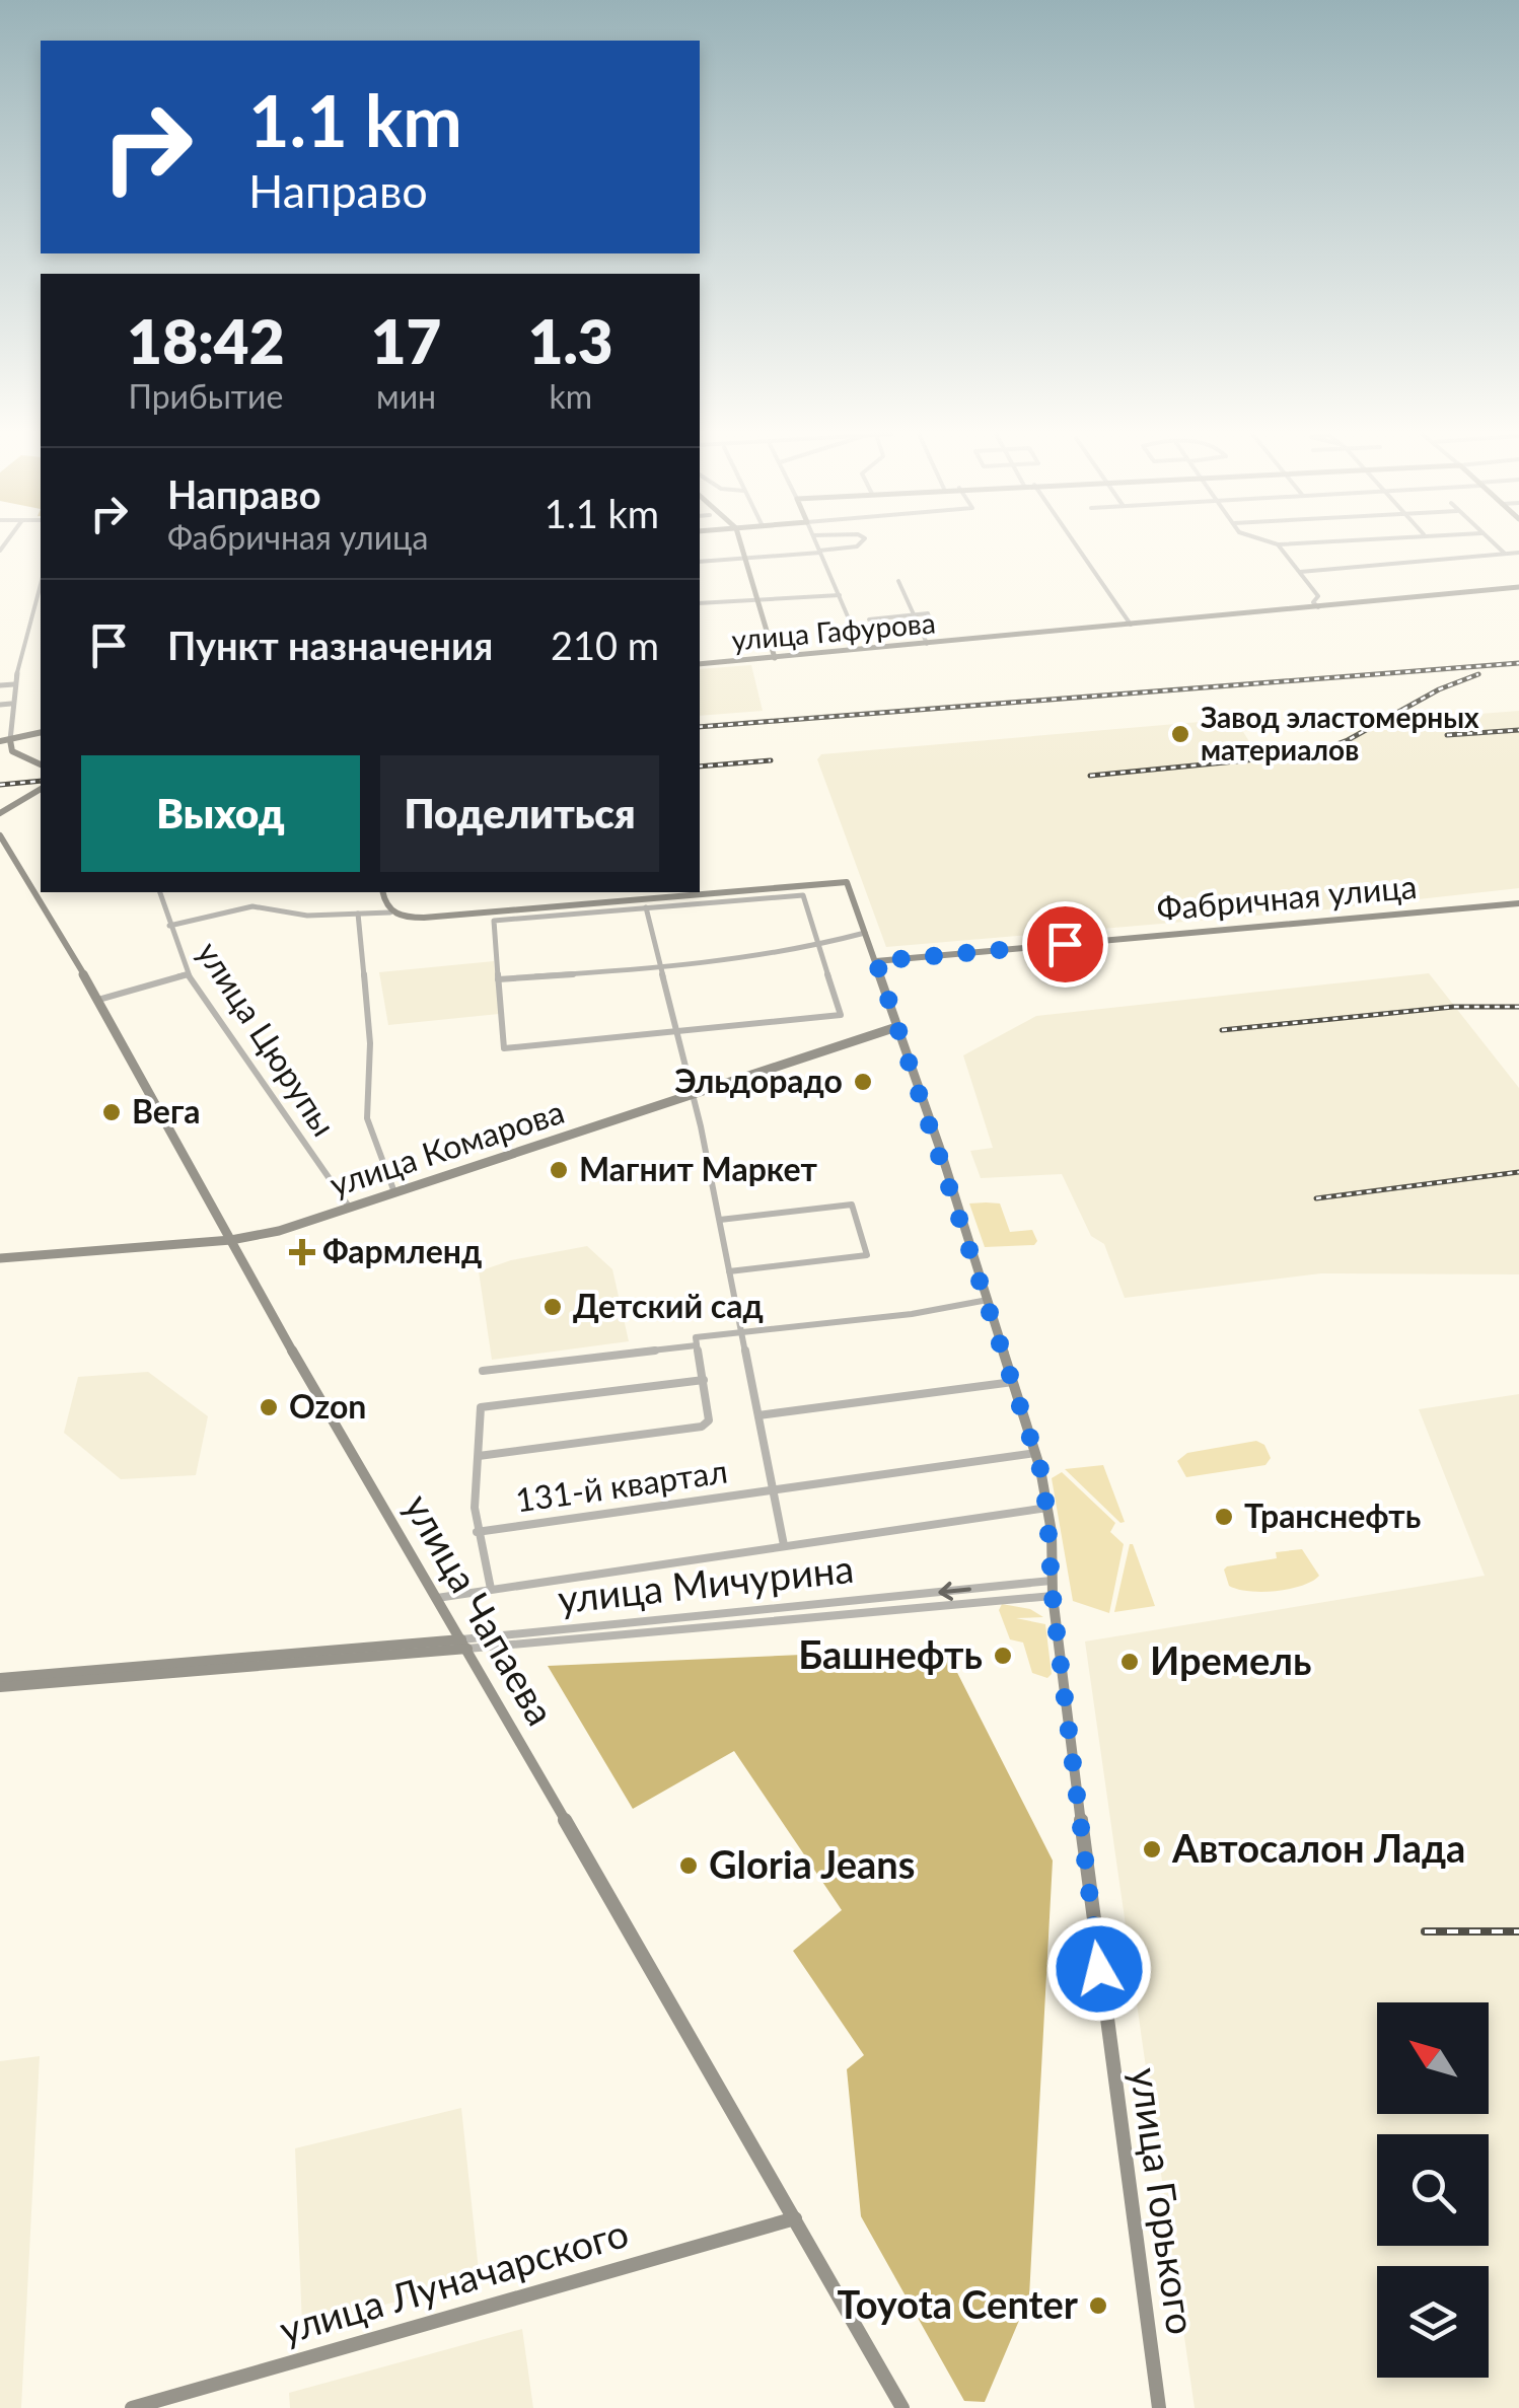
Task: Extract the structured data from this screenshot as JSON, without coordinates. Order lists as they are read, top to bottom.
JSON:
{
  "streets": {
    "main road": [
      "улица Гафурова",
      "Фабричная улица",
      "улица Комарова",
      "улица Мичурина",
      "улица Чапаева",
      "улица Горького",
      "улица Луначарского"
    ],
    "street": ["улица Цюрупы", "131-й квартал"]
  },
  "crossings": [
    ["Фабричная улица", "улица Горького"],
    ["улица Цюрупы", "улица Комарова"],
    ["улица Комарова", "улица Чапаева"],
    ["улица Комарова", "улица Горького"],
    ["131-й квартал", "улица Горького"],
    ["улица Мичурина", "улица Чапаева"],
    ["улица Мичурина", "улица Горького"],
    ["улица Чапаева", "улица Луначарского"]
  ],
  "places": {
    "other": [
      "Завод эластомерных материалов",
      "Эльдорадо",
      "Вега",
      "Магнит Маркет",
      "Детский сад",
      "Ozon",
      "Транснефть",
      "Башнефть",
      "Иремель",
      "Автосалон Лада",
      "Gloria Jeans",
      "Toyota Center"
    ],
    "health": ["Фармленд"]
  },
  "north": "top left",
  "page": {
    "turn": ["1.1 km", "Направо"],
    "eta": [
      "18:42",
      "Прибытие",
      "17",
      "мин",
      "1.3",
      "km"
    ],
    "list": [
      {
        "name": "Направо",
        "note": "Фабричная улица",
        "value": "1.1 km"
      },
      {
        "name": "Пункт назначения",
        "value": "210 m"
      }
    ],
    "buttons": ["Выход", "Поделиться"]
  }
}
